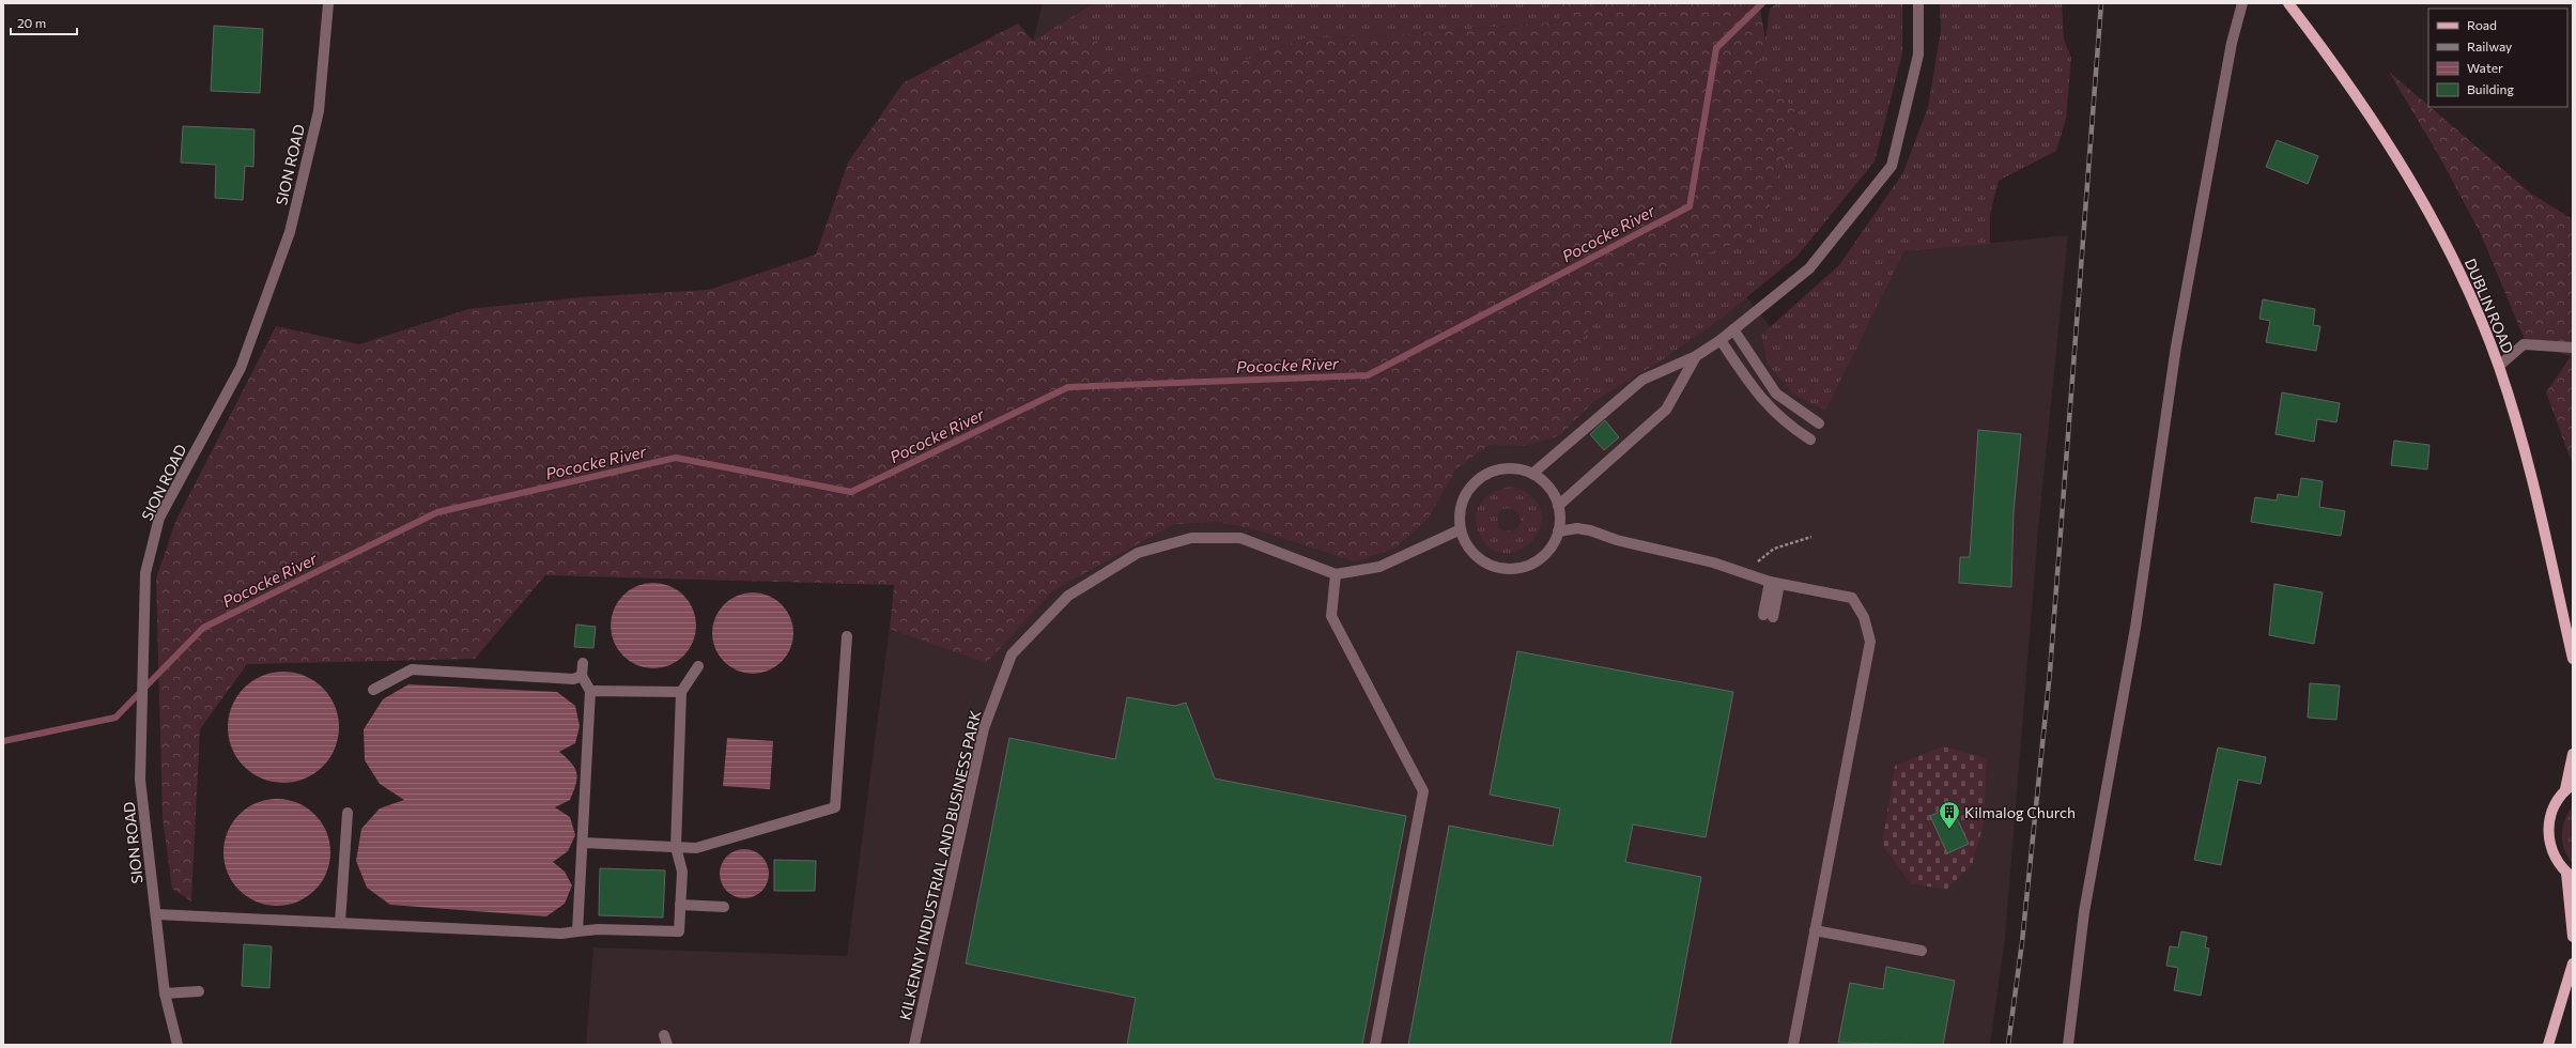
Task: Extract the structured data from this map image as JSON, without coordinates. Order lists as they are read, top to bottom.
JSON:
{
  "streets": {
    "main road": ["DUBLIN ROAD"],
    "street": ["SION ROAD", "KILKENNY INDUSTRIAL AND BUSINESS PARK"]
  },
  "water": ["Pococke River"],
  "places": {
    "building": ["Kilmalog Church"]
  },
  "legend": [
    "Road",
    "Railway",
    "Water",
    "Building"
  ],
  "scale_bar": "20 m"
}
